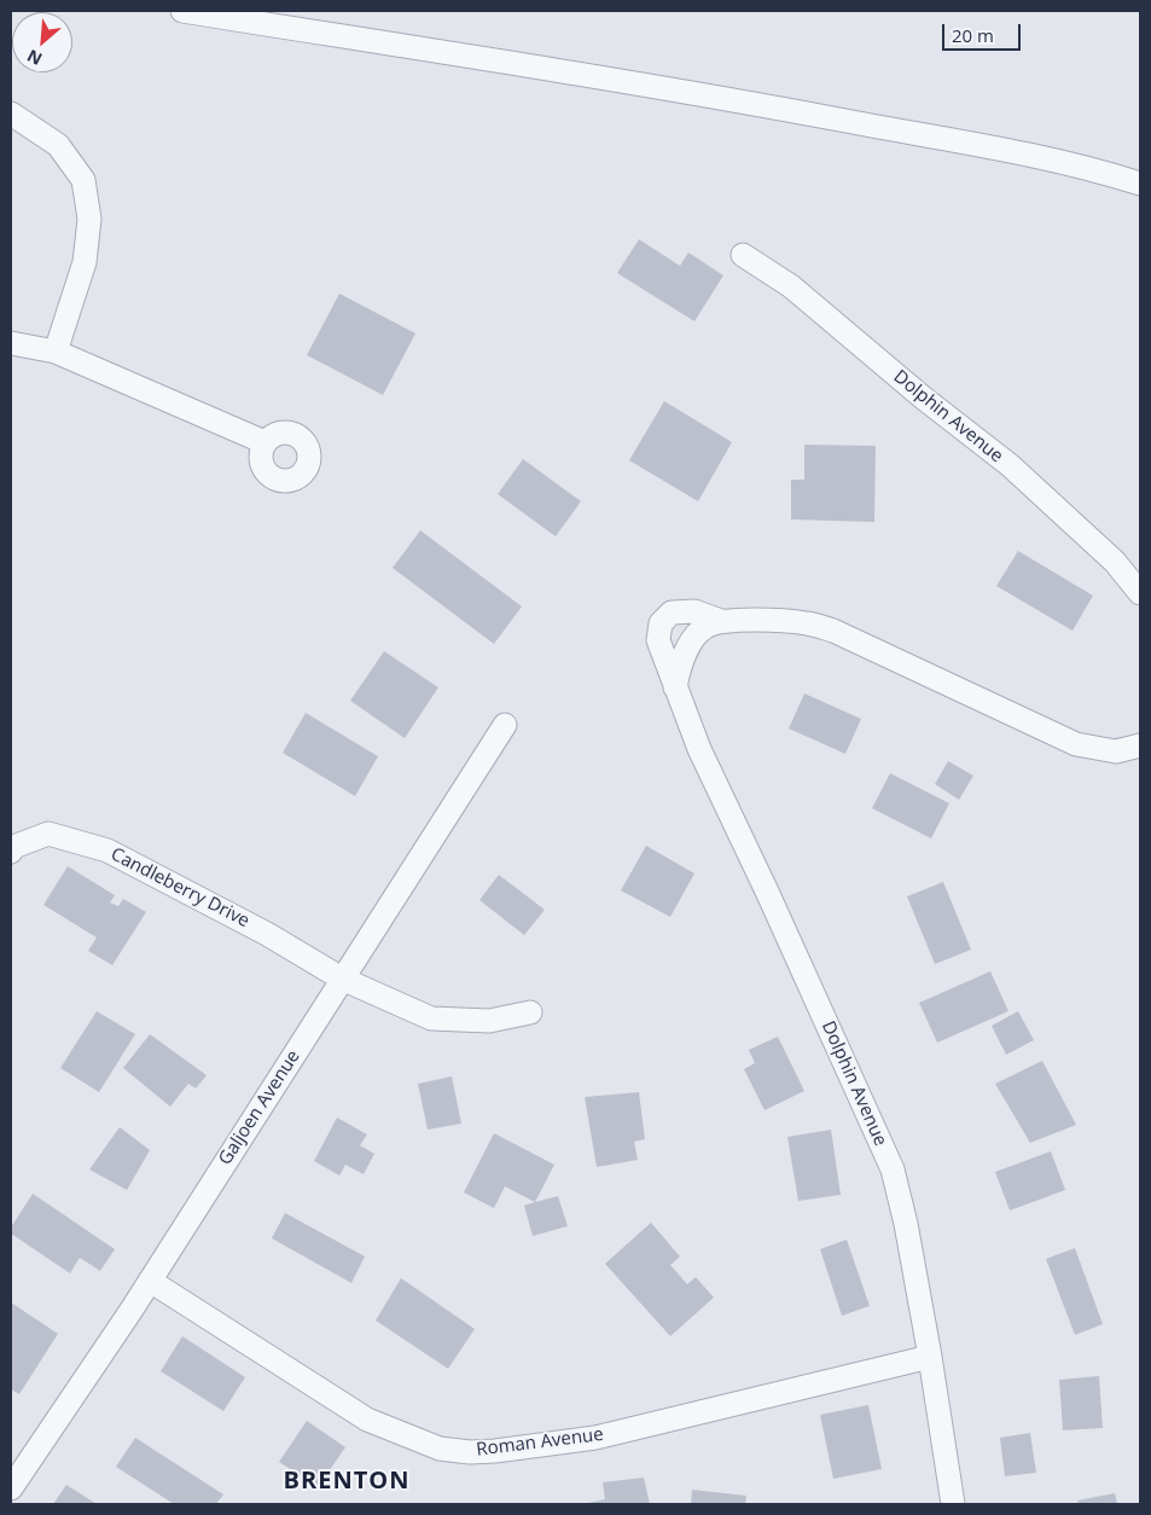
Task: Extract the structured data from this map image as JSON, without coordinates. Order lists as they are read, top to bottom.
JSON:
{
  "streets": {
    "street": [
      "Dolphin Avenue",
      "Candleberry Drive",
      "Galjoen Avenue",
      "Roman Avenue"
    ]
  },
  "crossings": [
    ["Dolphin Avenue", "Roman Avenue"],
    ["Candleberry Drive", "Galjoen Avenue"],
    ["Galjoen Avenue", "Roman Avenue"]
  ],
  "districts": ["BRENTON"],
  "scale_bar": "20 m",
  "north": "bottom left"
}
